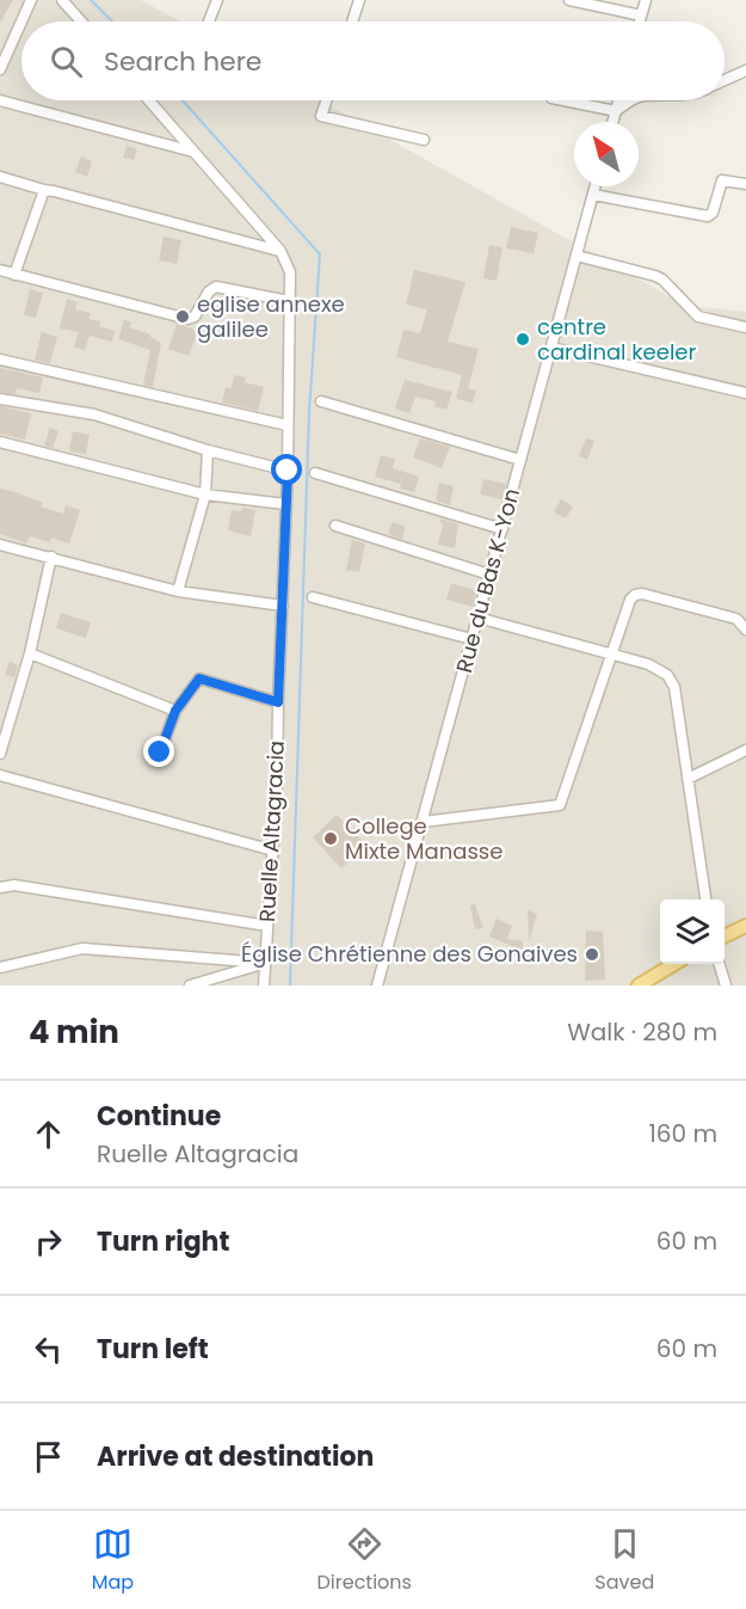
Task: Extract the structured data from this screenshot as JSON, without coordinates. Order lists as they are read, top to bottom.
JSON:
{
  "streets": {
    "street": ["Rue du Bas K-Yon", "Ruelle Altagracia"]
  },
  "places": [
    "eglise annexe galilee",
    "centre cardinal keeler",
    "College Mixte Manasse",
    "Église Chrétienne des Gonaives"
  ],
  "north": "top left",
  "page": {
    "search": "Search here",
    "heading": ["4 min", "Walk · 280 m"],
    "list": [
      ["Continue", "Ruelle Altagracia", "160 m"],
      ["Turn right", "60 m"],
      ["Turn left", "60 m"],
      "Arrive at destination"
    ],
    "nav": ["Map", "Directions", "Saved"]
  }
}
